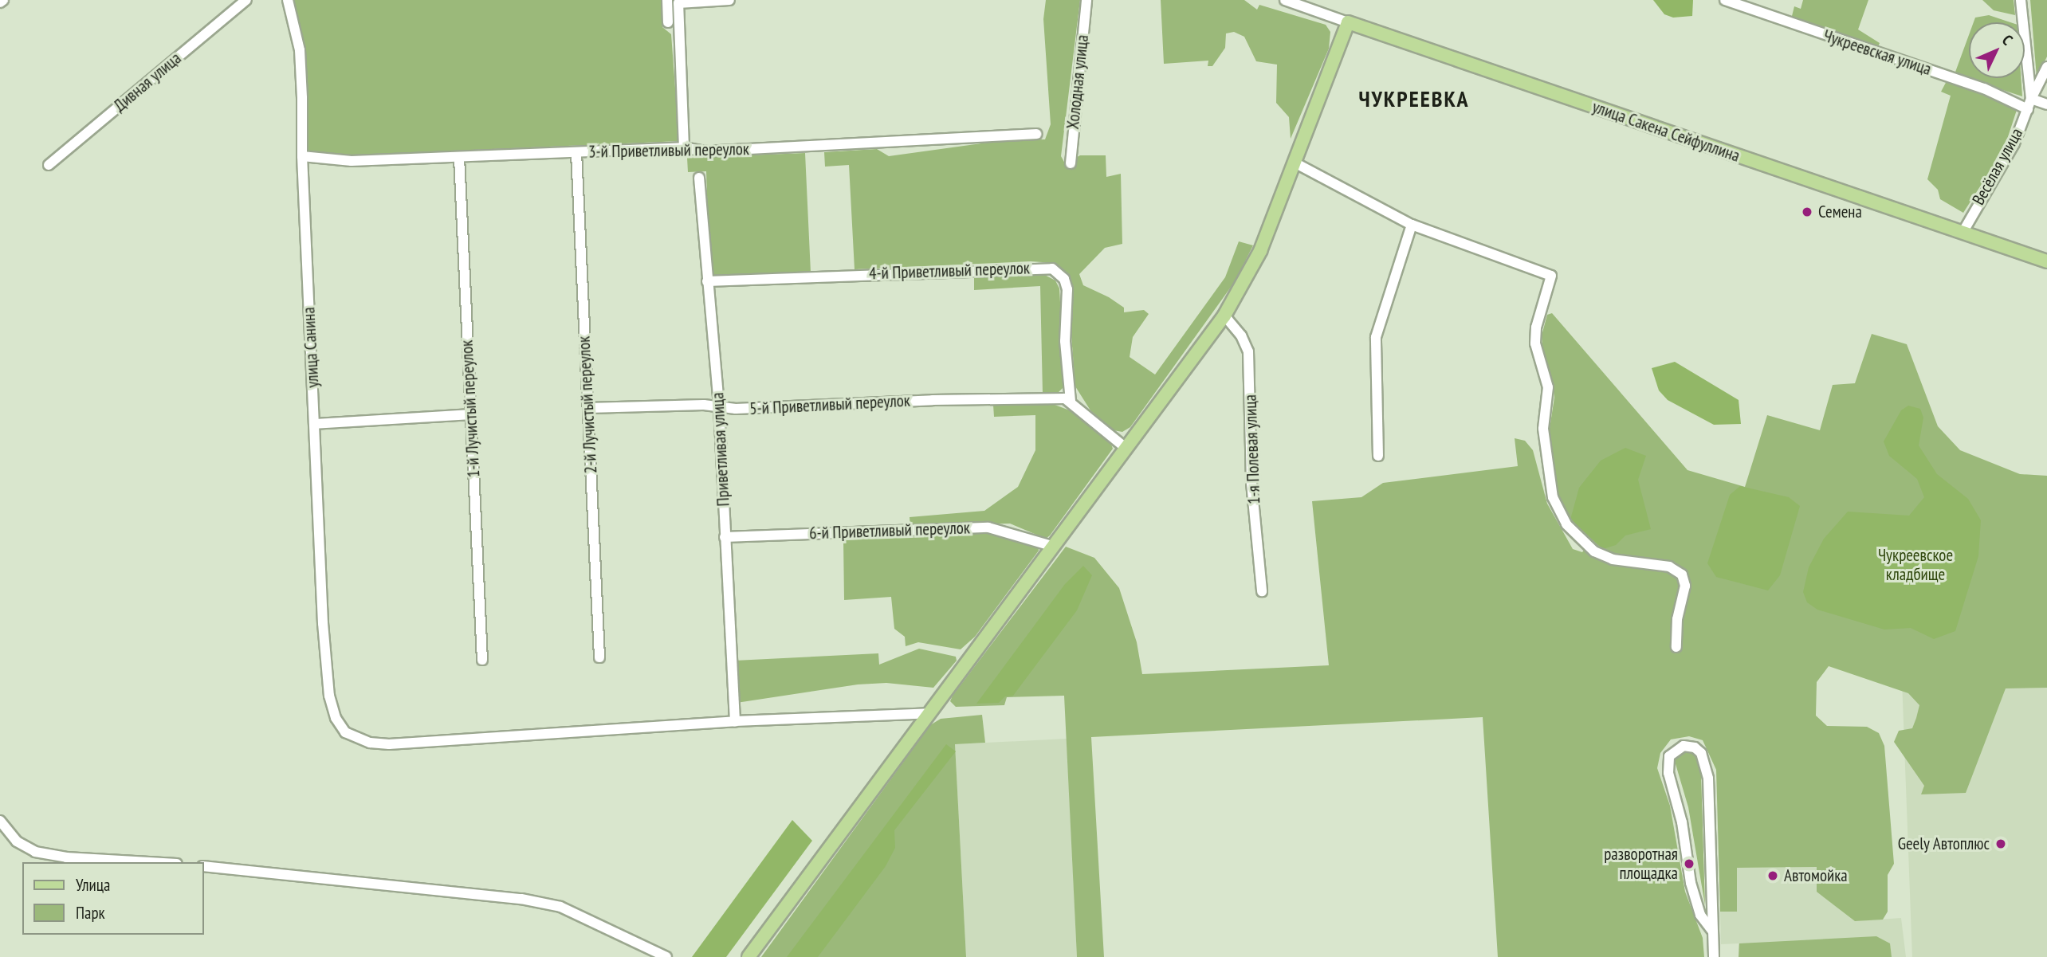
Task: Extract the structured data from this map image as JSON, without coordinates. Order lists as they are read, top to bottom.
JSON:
{
  "streets": {
    "main road": ["улица Сакена Сейфуллина"],
    "street": [
      "Чукреевская улица",
      "Дивная улица",
      "Холодная улица",
      "3-й Приветливый переулок",
      "Весёлая улица",
      "4-й Приветливый переулок",
      "улица Санина",
      "2-й Лучистый переулок",
      "5-й Приветливый переулок",
      "1-й Лучистый переулок",
      "Приветливая улица",
      "1-я Полевая улица",
      "6-й Приветливый переулок"
    ]
  },
  "crossings": [
    ["Чукреевская улица", "Весёлая улица"],
    ["улица Сакена Сейфуллина", "Весёлая улица"],
    ["3-й Приветливый переулок", "улица Санина"],
    ["3-й Приветливый переулок", "2-й Лучистый переулок"],
    ["3-й Приветливый переулок", "1-й Лучистый переулок"],
    ["4-й Приветливый переулок", "5-й Приветливый переулок"],
    ["4-й Приветливый переулок", "Приветливая улица"],
    ["улица Санина", "Приветливая улица"],
    ["2-й Лучистый переулок", "5-й Приветливый переулок"],
    ["5-й Приветливый переулок", "Приветливая улица"],
    ["Приветливая улица", "6-й Приветливый переулок"]
  ],
  "districts": ["ЧУКРЕЕВКА"],
  "parks": ["Чукреевское кладбище"],
  "places": [
    "Семена",
    "Geely Автоплюс",
    "разворотная площадка",
    "Автомойка"
  ],
  "legend": ["Улица", "Парк"],
  "north": "top right"
}
